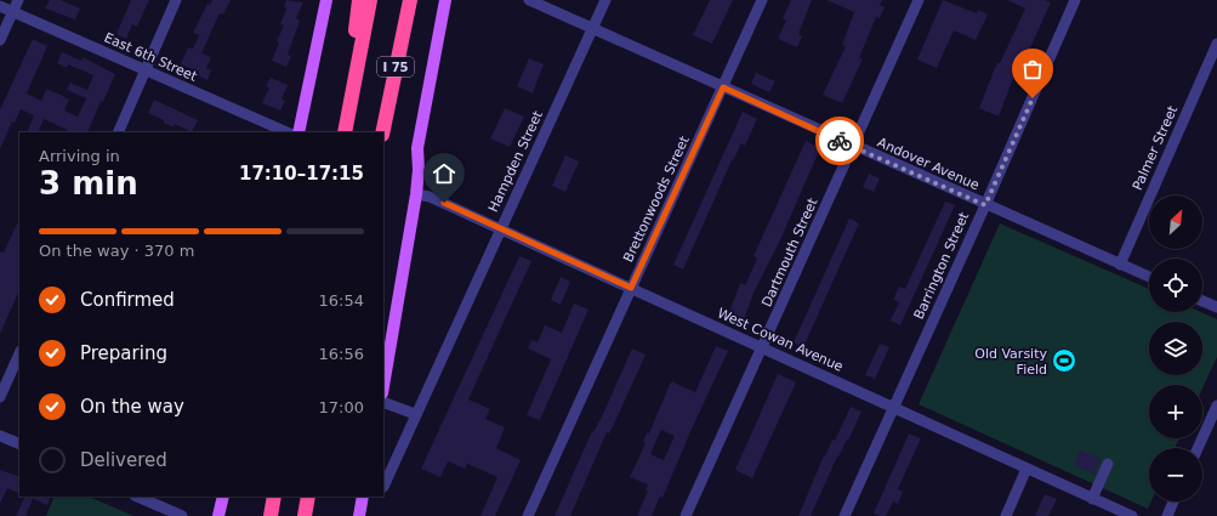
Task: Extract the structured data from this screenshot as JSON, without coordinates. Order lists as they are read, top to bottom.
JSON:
{
  "streets": {
    "highway": ["I 75"],
    "street": [
      "East 6th Street",
      "Palmer Street",
      "Hampden Street",
      "Andover Avenue",
      "Brettonwoods Street",
      "Dartmouth Street",
      "Barrington Street",
      "West Cowan Avenue"
    ]
  },
  "crossings": [
    ["Palmer Street", "Andover Avenue"],
    ["Hampden Street", "Andover Avenue"],
    ["Hampden Street", "West Cowan Avenue"],
    ["Andover Avenue", "Brettonwoods Street"],
    ["Andover Avenue", "Dartmouth Street"],
    ["Andover Avenue", "Barrington Street"],
    ["Brettonwoods Street", "West Cowan Avenue"],
    ["Dartmouth Street", "West Cowan Avenue"],
    ["Barrington Street", "West Cowan Avenue"]
  ],
  "places": {
    "sports": ["Old Varsity Field"]
  },
  "north": "top right",
  "page": {
    "heading": ["3 min", "Arriving in", "17:10–17:15"],
    "map_buttons": ["+", "−"],
    "bar": "On the way · 370 m",
    "list": [
      ["Confirmed", "16:54"],
      ["Preparing", "16:56"],
      ["On the way", "17:00"],
      "Delivered"
    ]
  }
}
